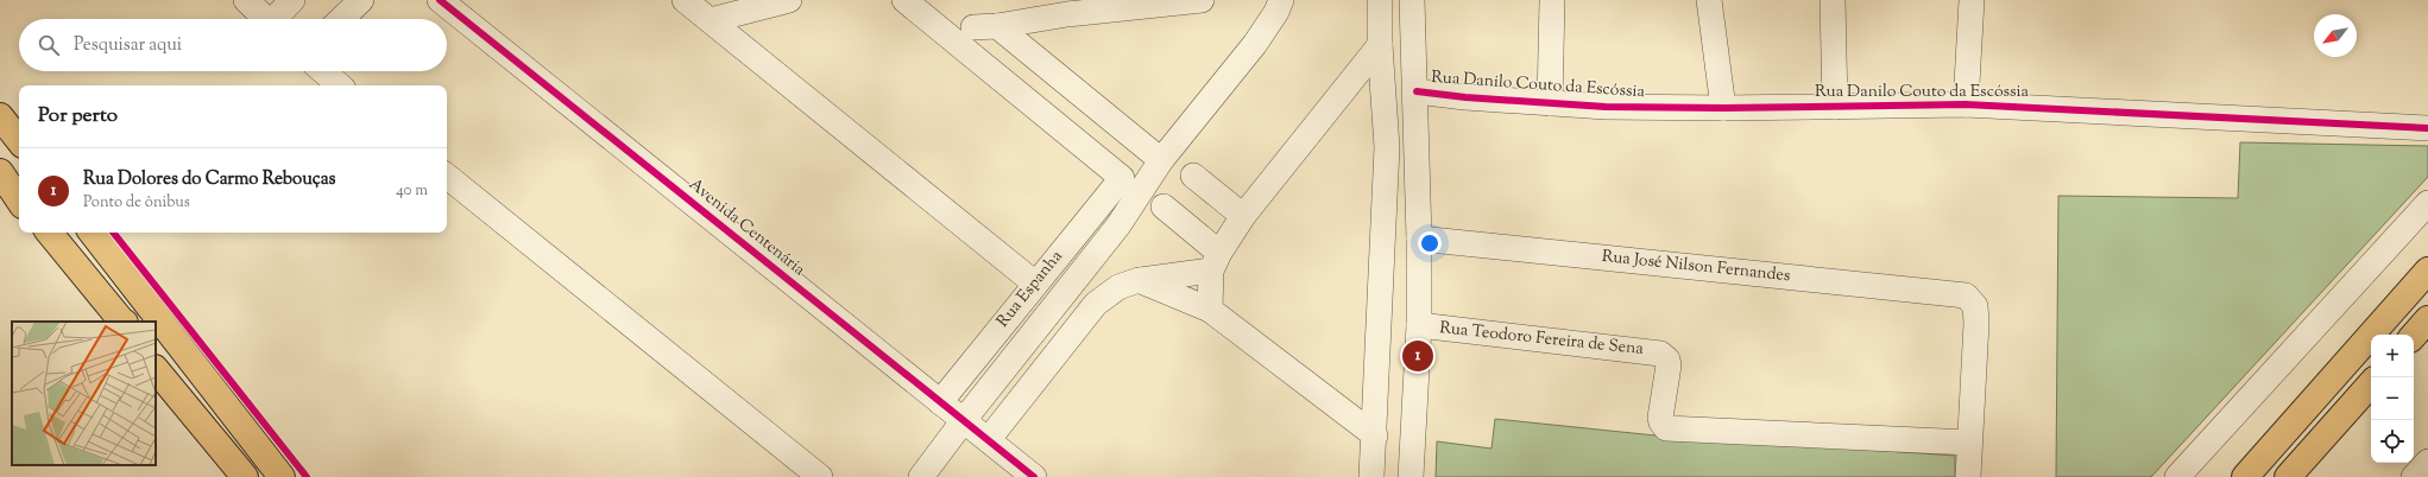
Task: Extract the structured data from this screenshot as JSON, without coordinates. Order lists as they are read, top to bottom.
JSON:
{
  "streets": {
    "street": [
      "Rua Danilo Couto da Escóssia",
      "Avenida Centenária",
      "Rua José Nilson Fernandes",
      "Rua Espanha",
      "Rua Teodoro Fereira de Sena"
    ]
  },
  "crossings": [
    ["Avenida Centenária", "Rua Espanha"],
    ["Rua José Nilson Fernandes", "Rua Teodoro Fereira de Sena"]
  ],
  "north": "bottom left",
  "page": {
    "search": "Pesquisar aqui",
    "heading": "Por perto",
    "list": [
      {
        "mark": "1",
        "name": "Rua Dolores do Carmo Rebouças",
        "note": "Ponto de ônibus",
        "value": "40 m"
      }
    ],
    "map_buttons": ["+", "−"],
    "pins": "1"
  }
}
